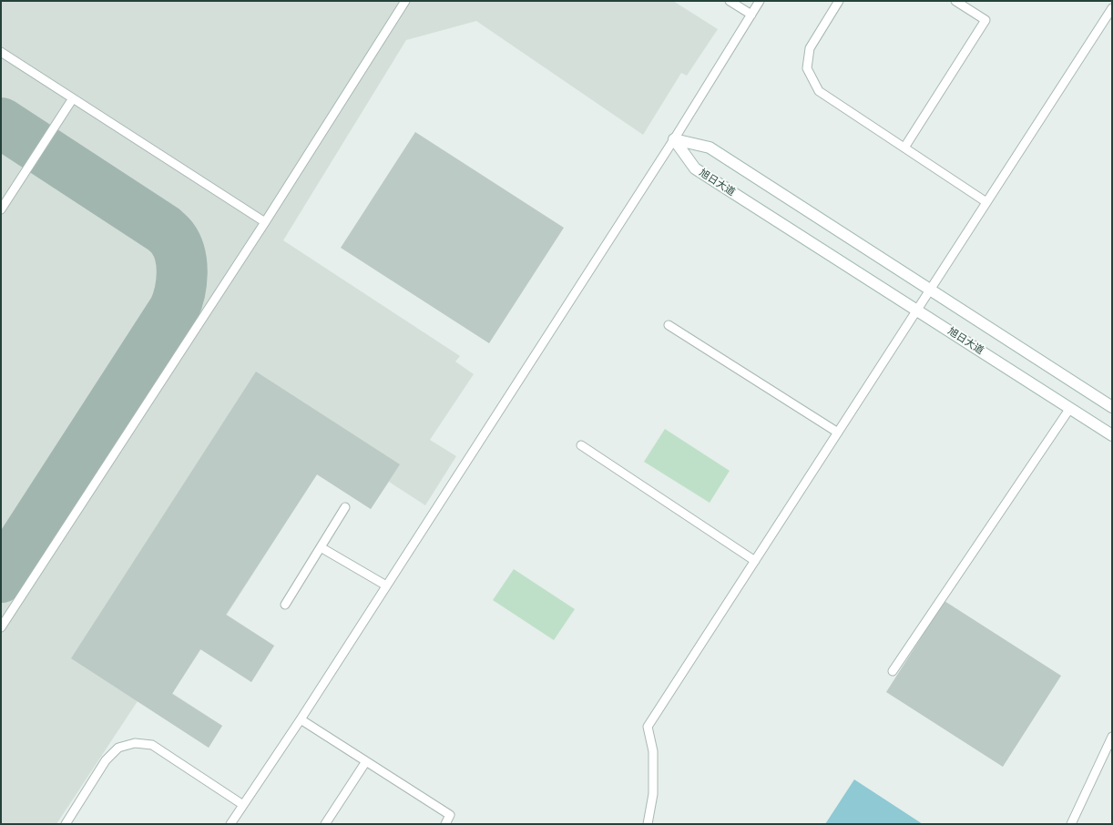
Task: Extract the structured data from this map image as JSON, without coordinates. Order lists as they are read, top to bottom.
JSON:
{
  "streets": {
    "main road": ["旭日大道"]
  }
}
